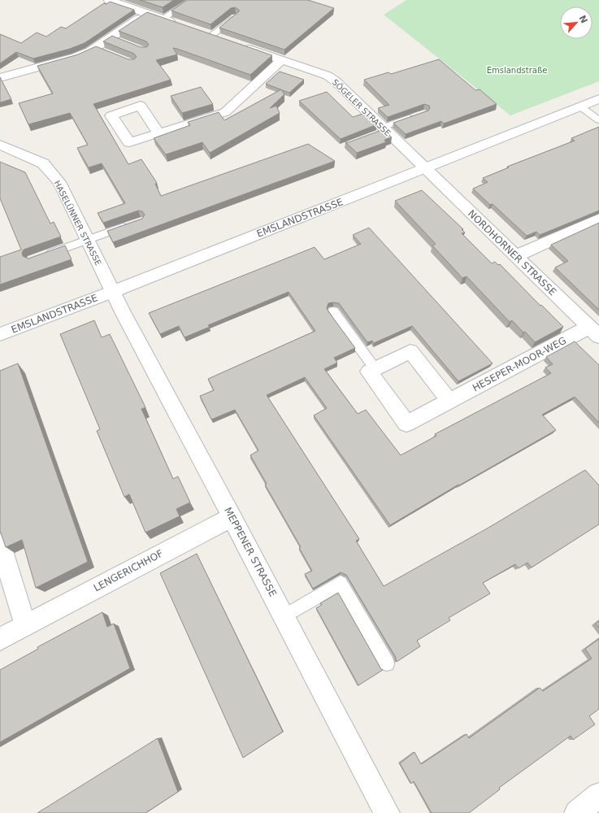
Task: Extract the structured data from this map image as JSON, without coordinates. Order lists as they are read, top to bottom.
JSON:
{
  "streets": {
    "street": [
      "SÖGELER STRASSE",
      "EMSLANDSTRASSE",
      "HASELÜNNER STRASSE",
      "NORDHORNER STRASSE",
      "HESEPER-MOOR-WEG",
      "MEPPENER STRASSE",
      "LENGERICHHOF"
    ]
  },
  "crossings": [
    ["SÖGELER STRASSE", "EMSLANDSTRASSE"],
    ["SÖGELER STRASSE", "NORDHORNER STRASSE"],
    ["EMSLANDSTRASSE", "HASELÜNNER STRASSE"],
    ["EMSLANDSTRASSE", "NORDHORNER STRASSE"],
    ["EMSLANDSTRASSE", "MEPPENER STRASSE"],
    ["HASELÜNNER STRASSE", "MEPPENER STRASSE"],
    ["NORDHORNER STRASSE", "HESEPER-MOOR-WEG"],
    ["MEPPENER STRASSE", "LENGERICHHOF"]
  ],
  "parks": ["Emslandstraße"],
  "north": "top right"
}
